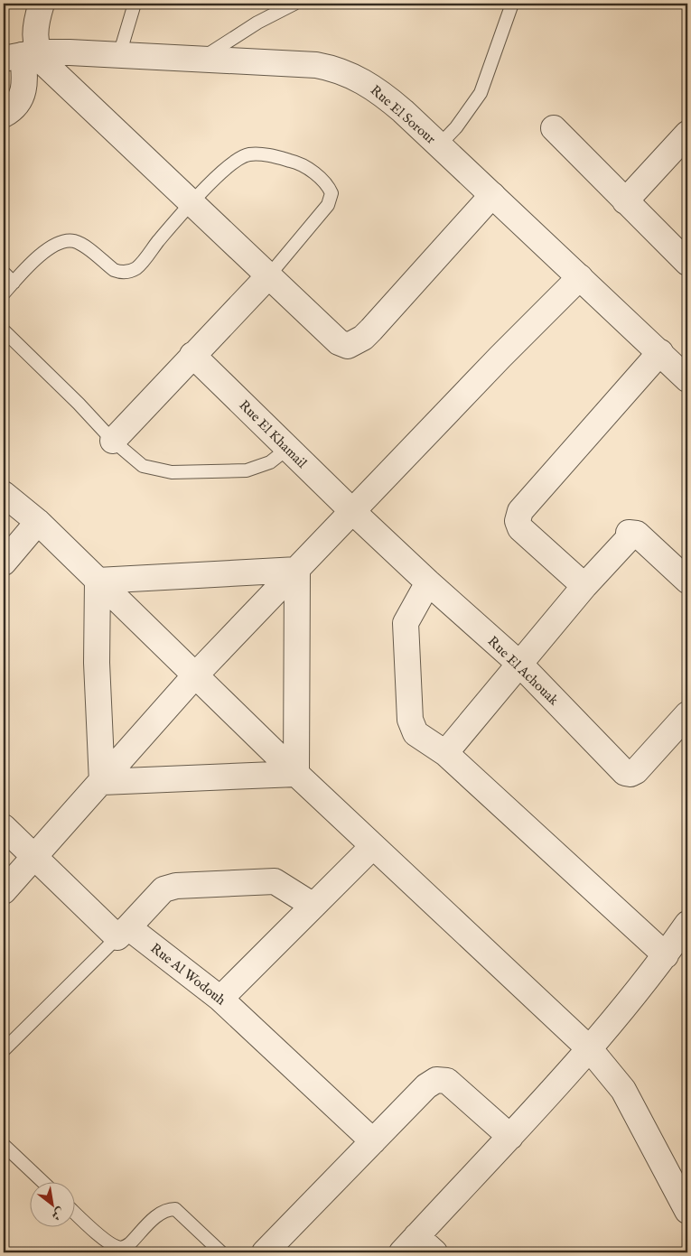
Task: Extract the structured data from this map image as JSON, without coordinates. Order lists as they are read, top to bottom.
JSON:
{
  "streets": {
    "street": [
      "Rue El Sorour",
      "Rue El Khamail",
      "Rue El Achouak",
      "Rue Al Wodouh"
    ]
  },
  "crossings": [
    ["Rue El Khamail", "Rue El Achouak"]
  ],
  "north": "bottom right"
}
